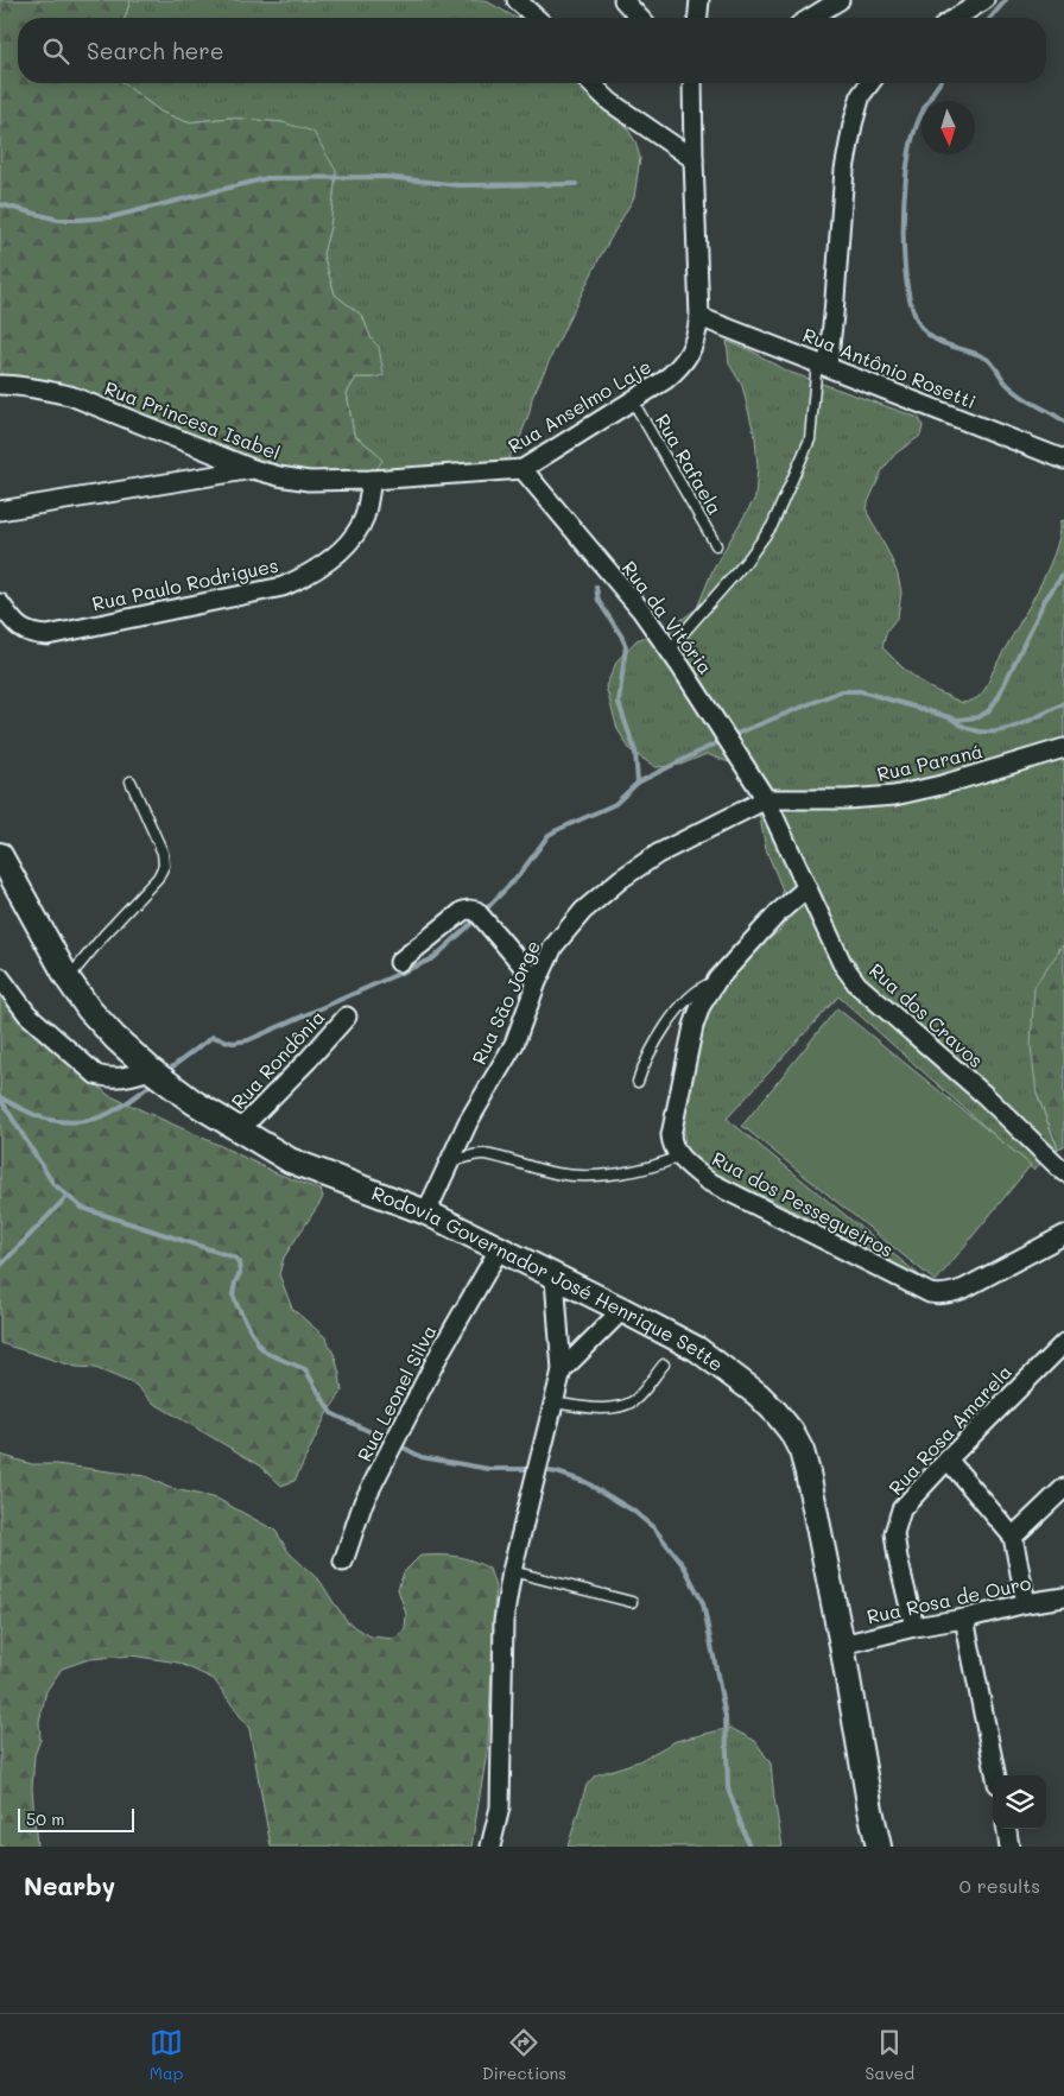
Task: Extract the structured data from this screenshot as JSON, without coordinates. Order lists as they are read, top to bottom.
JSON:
{
  "streets": {
    "main road": ["Rodovia Governador José Henrique Sette"],
    "street": [
      "Rua Antônio Rosetti",
      "Rua Anselmo Laje",
      "Rua Princesa Isabel",
      "Rua Paulo Rodrigues",
      "Rua da Vitória",
      "Rua Paraná",
      "Rua São Jorge",
      "Rua dos Cravos",
      "Rua Rondônia",
      "Rua dos Pessegueiros",
      "Rua Leonel Silva",
      "Rua Rosa Amarela",
      "Rua Rosa de Ouro"
    ],
    "lane": ["Rua Rafaela"]
  },
  "crossings": [
    ["Rua Antônio Rosetti", "Rua Anselmo Laje"],
    ["Rua Anselmo Laje", "Rua Princesa Isabel"],
    ["Rua Anselmo Laje", "Rua Rafaela"],
    ["Rua Anselmo Laje", "Rua Paulo Rodrigues"],
    ["Rua Anselmo Laje", "Rua da Vitória"],
    ["Rua Princesa Isabel", "Rua Paulo Rodrigues"],
    ["Rua da Vitória", "Rua Paraná"],
    ["Rua da Vitória", "Rua São Jorge"],
    ["Rua da Vitória", "Rua dos Cravos"],
    ["Rua Paraná", "Rua São Jorge"],
    ["Rua Paraná", "Rua dos Cravos"],
    ["Rua São Jorge", "Rua dos Cravos"],
    ["Rua São Jorge", "Rodovia Governador José Henrique Sette"],
    ["Rua Rondônia", "Rodovia Governador José Henrique Sette"],
    ["Rodovia Governador José Henrique Sette", "Rua Leonel Silva"],
    ["Rodovia Governador José Henrique Sette", "Rua Rosa de Ouro"],
    ["Rua Rosa Amarela", "Rua Rosa de Ouro"]
  ],
  "scale_bar": "50 m",
  "north": "bottom",
  "page": {
    "search": "Search here",
    "scale": "50 m",
    "heading": ["Nearby", "0 results"],
    "nav": ["Map", "Directions", "Saved"]
  }
}
